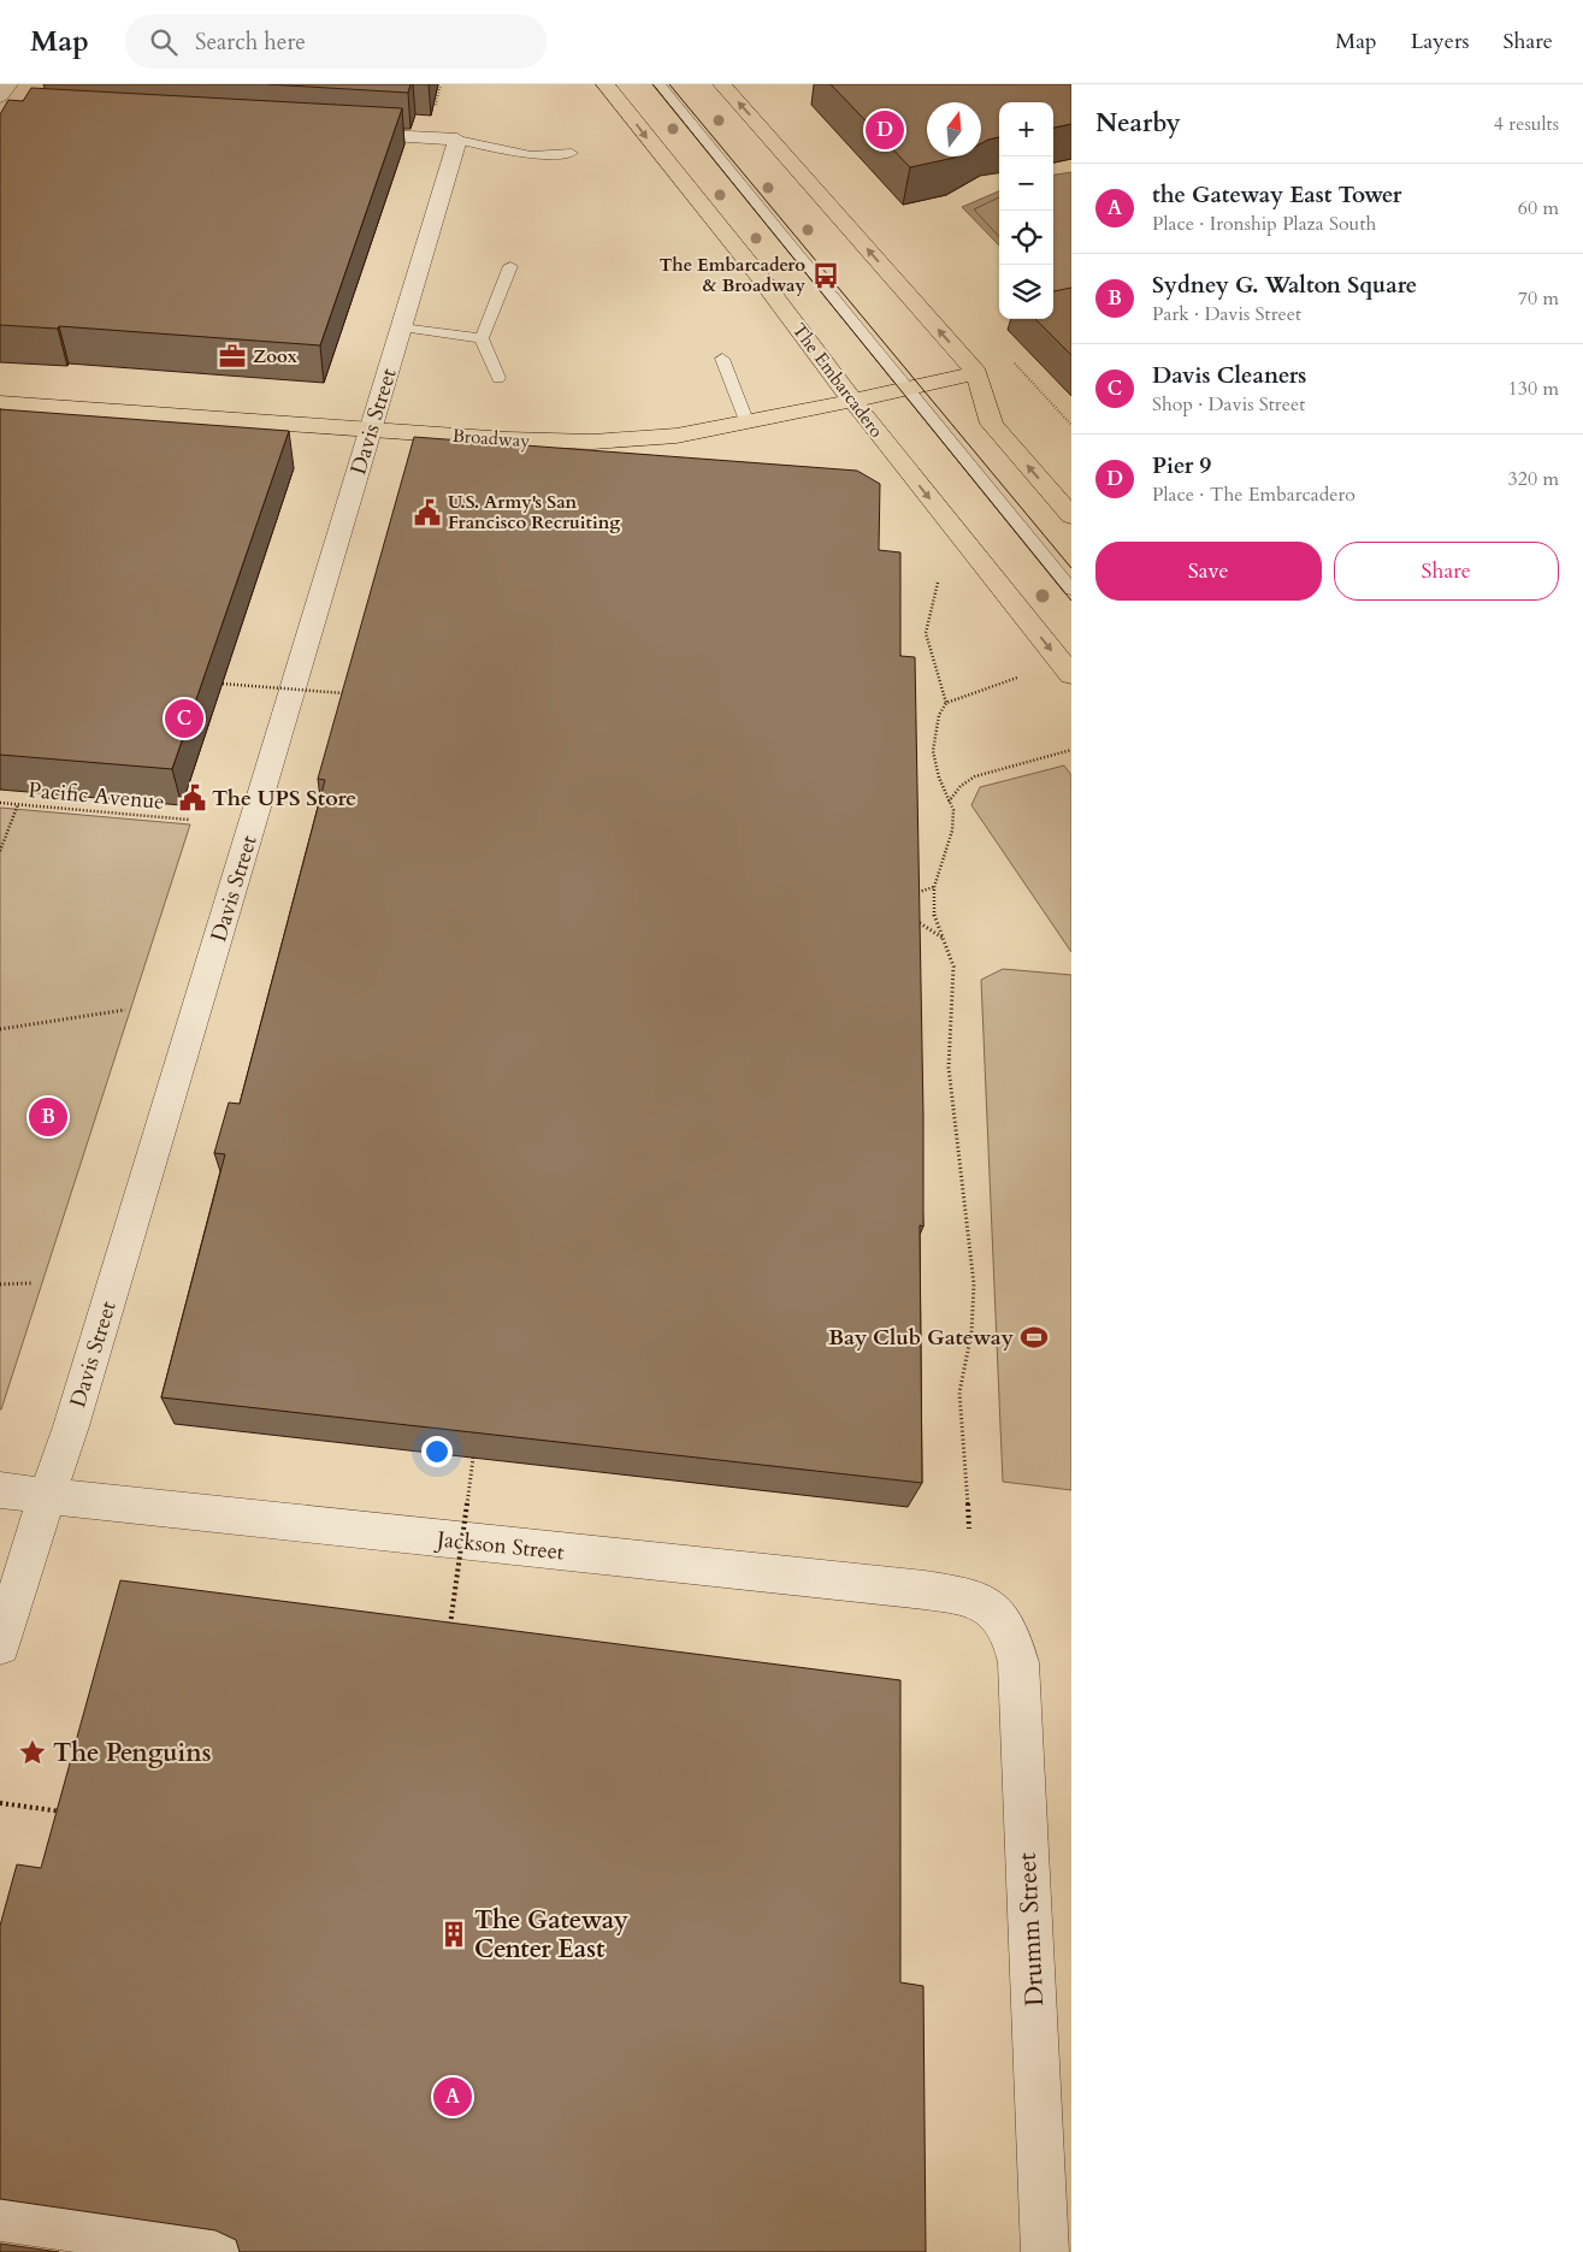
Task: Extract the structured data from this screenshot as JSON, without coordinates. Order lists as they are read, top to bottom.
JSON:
{
  "streets": {
    "main road": ["The Embarcadero", "Broadway"],
    "street": ["Davis Street", "Jackson Street", "Drumm Street"],
    "path": ["Pacific Avenue"]
  },
  "crossings": [
    ["The Embarcadero", "Broadway"],
    ["Davis Street", "Broadway"],
    ["Davis Street", "Jackson Street"],
    ["Jackson Street", "Drumm Street"]
  ],
  "places": {
    "bus stop": ["The Embarcadero & Broadway"],
    "office": ["Zoox"],
    "public building": ["U.S. Army's San Francisco Recruiting", "The UPS Store"],
    "sports": ["Bay Club Gateway"],
    "place": ["The Penguins"],
    "building": ["The Gateway Center East"]
  },
  "north": "top",
  "page": {
    "header": "Map",
    "search": "Search here",
    "nav": ["Map", "Layers", "Share"],
    "heading": ["Nearby", "4 results"],
    "map_buttons": ["+", "−"],
    "pins": [
      "D",
      "C",
      "B",
      "A"
    ],
    "list": [
      {
        "mark": "A",
        "name": "the Gateway East Tower",
        "note": "Place · Ironship Plaza South",
        "value": "60 m"
      },
      {
        "mark": "B",
        "name": "Sydney G. Walton Square",
        "note": "Park · Davis Street",
        "value": "70 m"
      },
      {
        "mark": "C",
        "name": "Davis Cleaners",
        "note": "Shop · Davis Street",
        "value": "130 m"
      },
      {
        "mark": "D",
        "name": "Pier 9",
        "note": "Place · The Embarcadero",
        "value": "320 m"
      }
    ],
    "buttons": ["Save", "Share"]
  }
}
